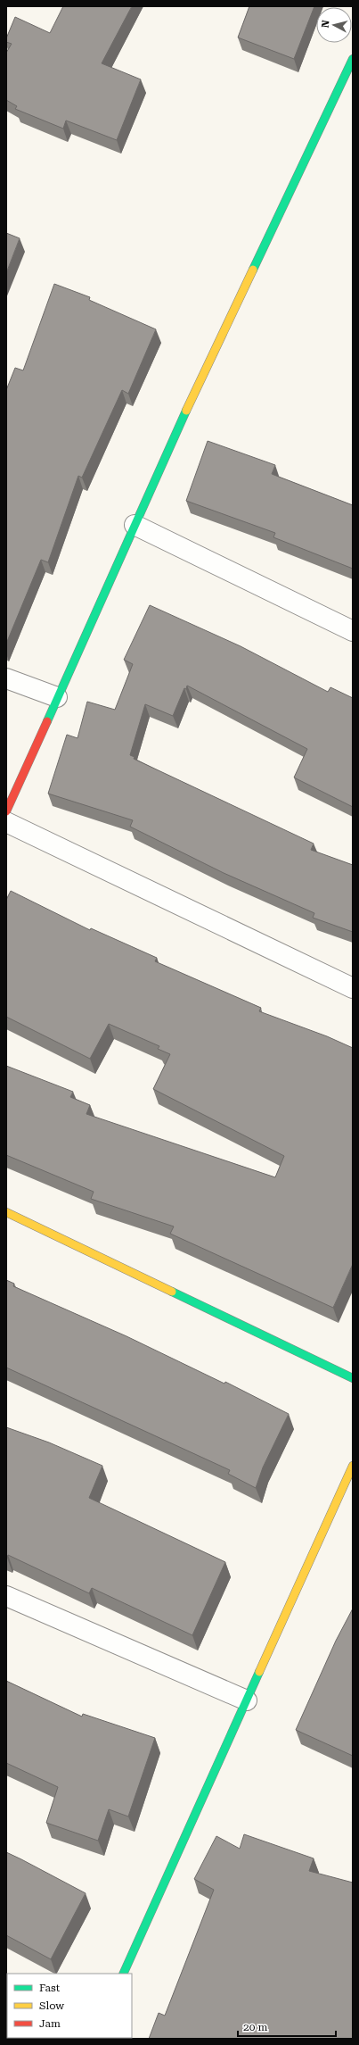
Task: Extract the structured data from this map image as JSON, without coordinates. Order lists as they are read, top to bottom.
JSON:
{
  "legend": ["Fast", "Slow", "Jam"],
  "scale_bar": "20 m",
  "north": "left"
}
